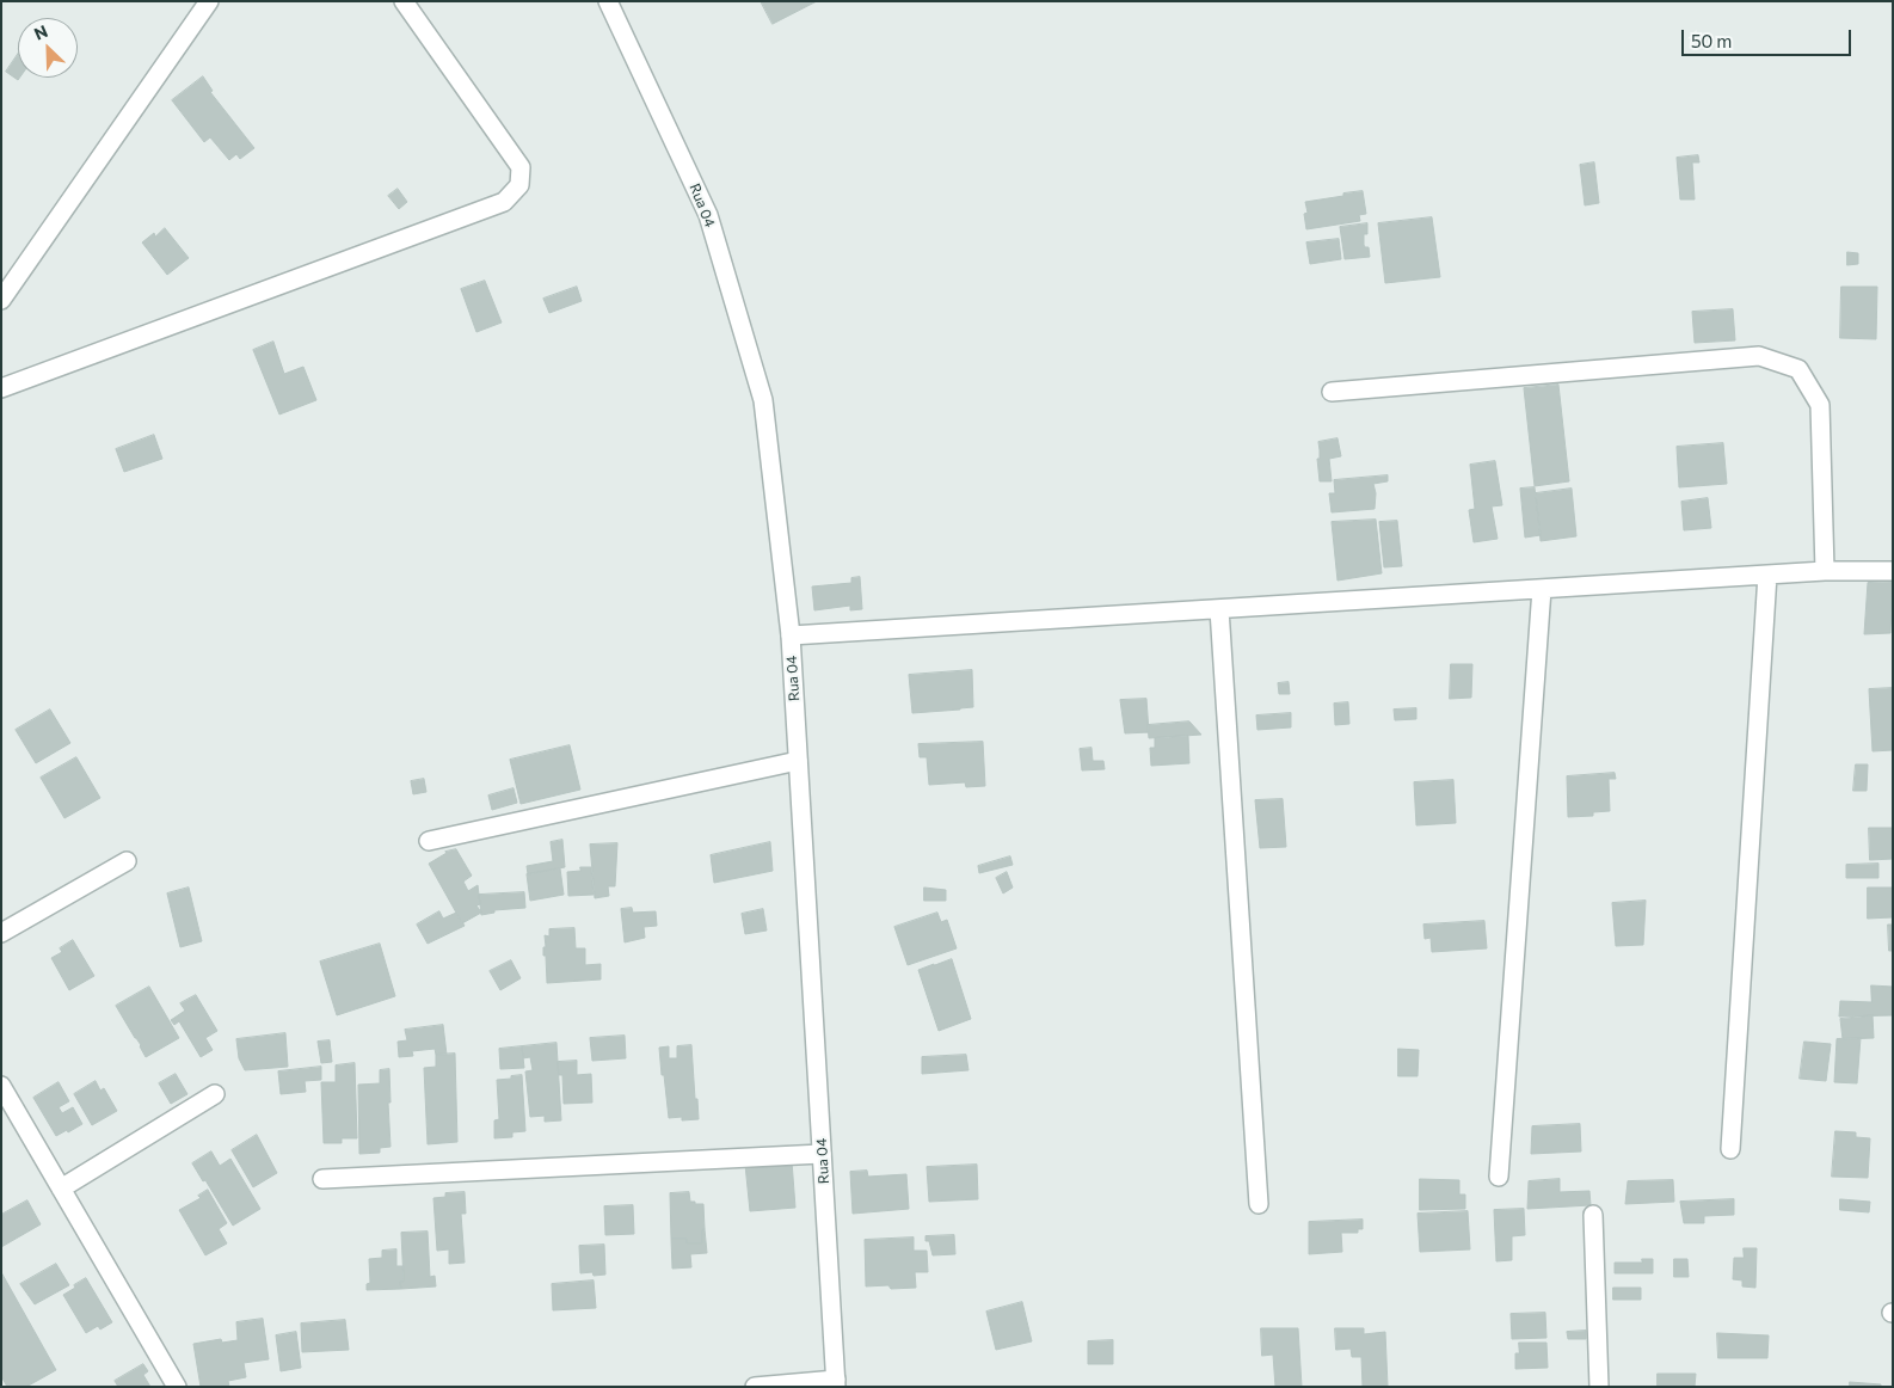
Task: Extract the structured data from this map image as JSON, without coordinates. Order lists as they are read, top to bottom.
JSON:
{
  "streets": {
    "street": ["Rua 04"]
  },
  "scale_bar": "50 m",
  "north": "top left"
}
